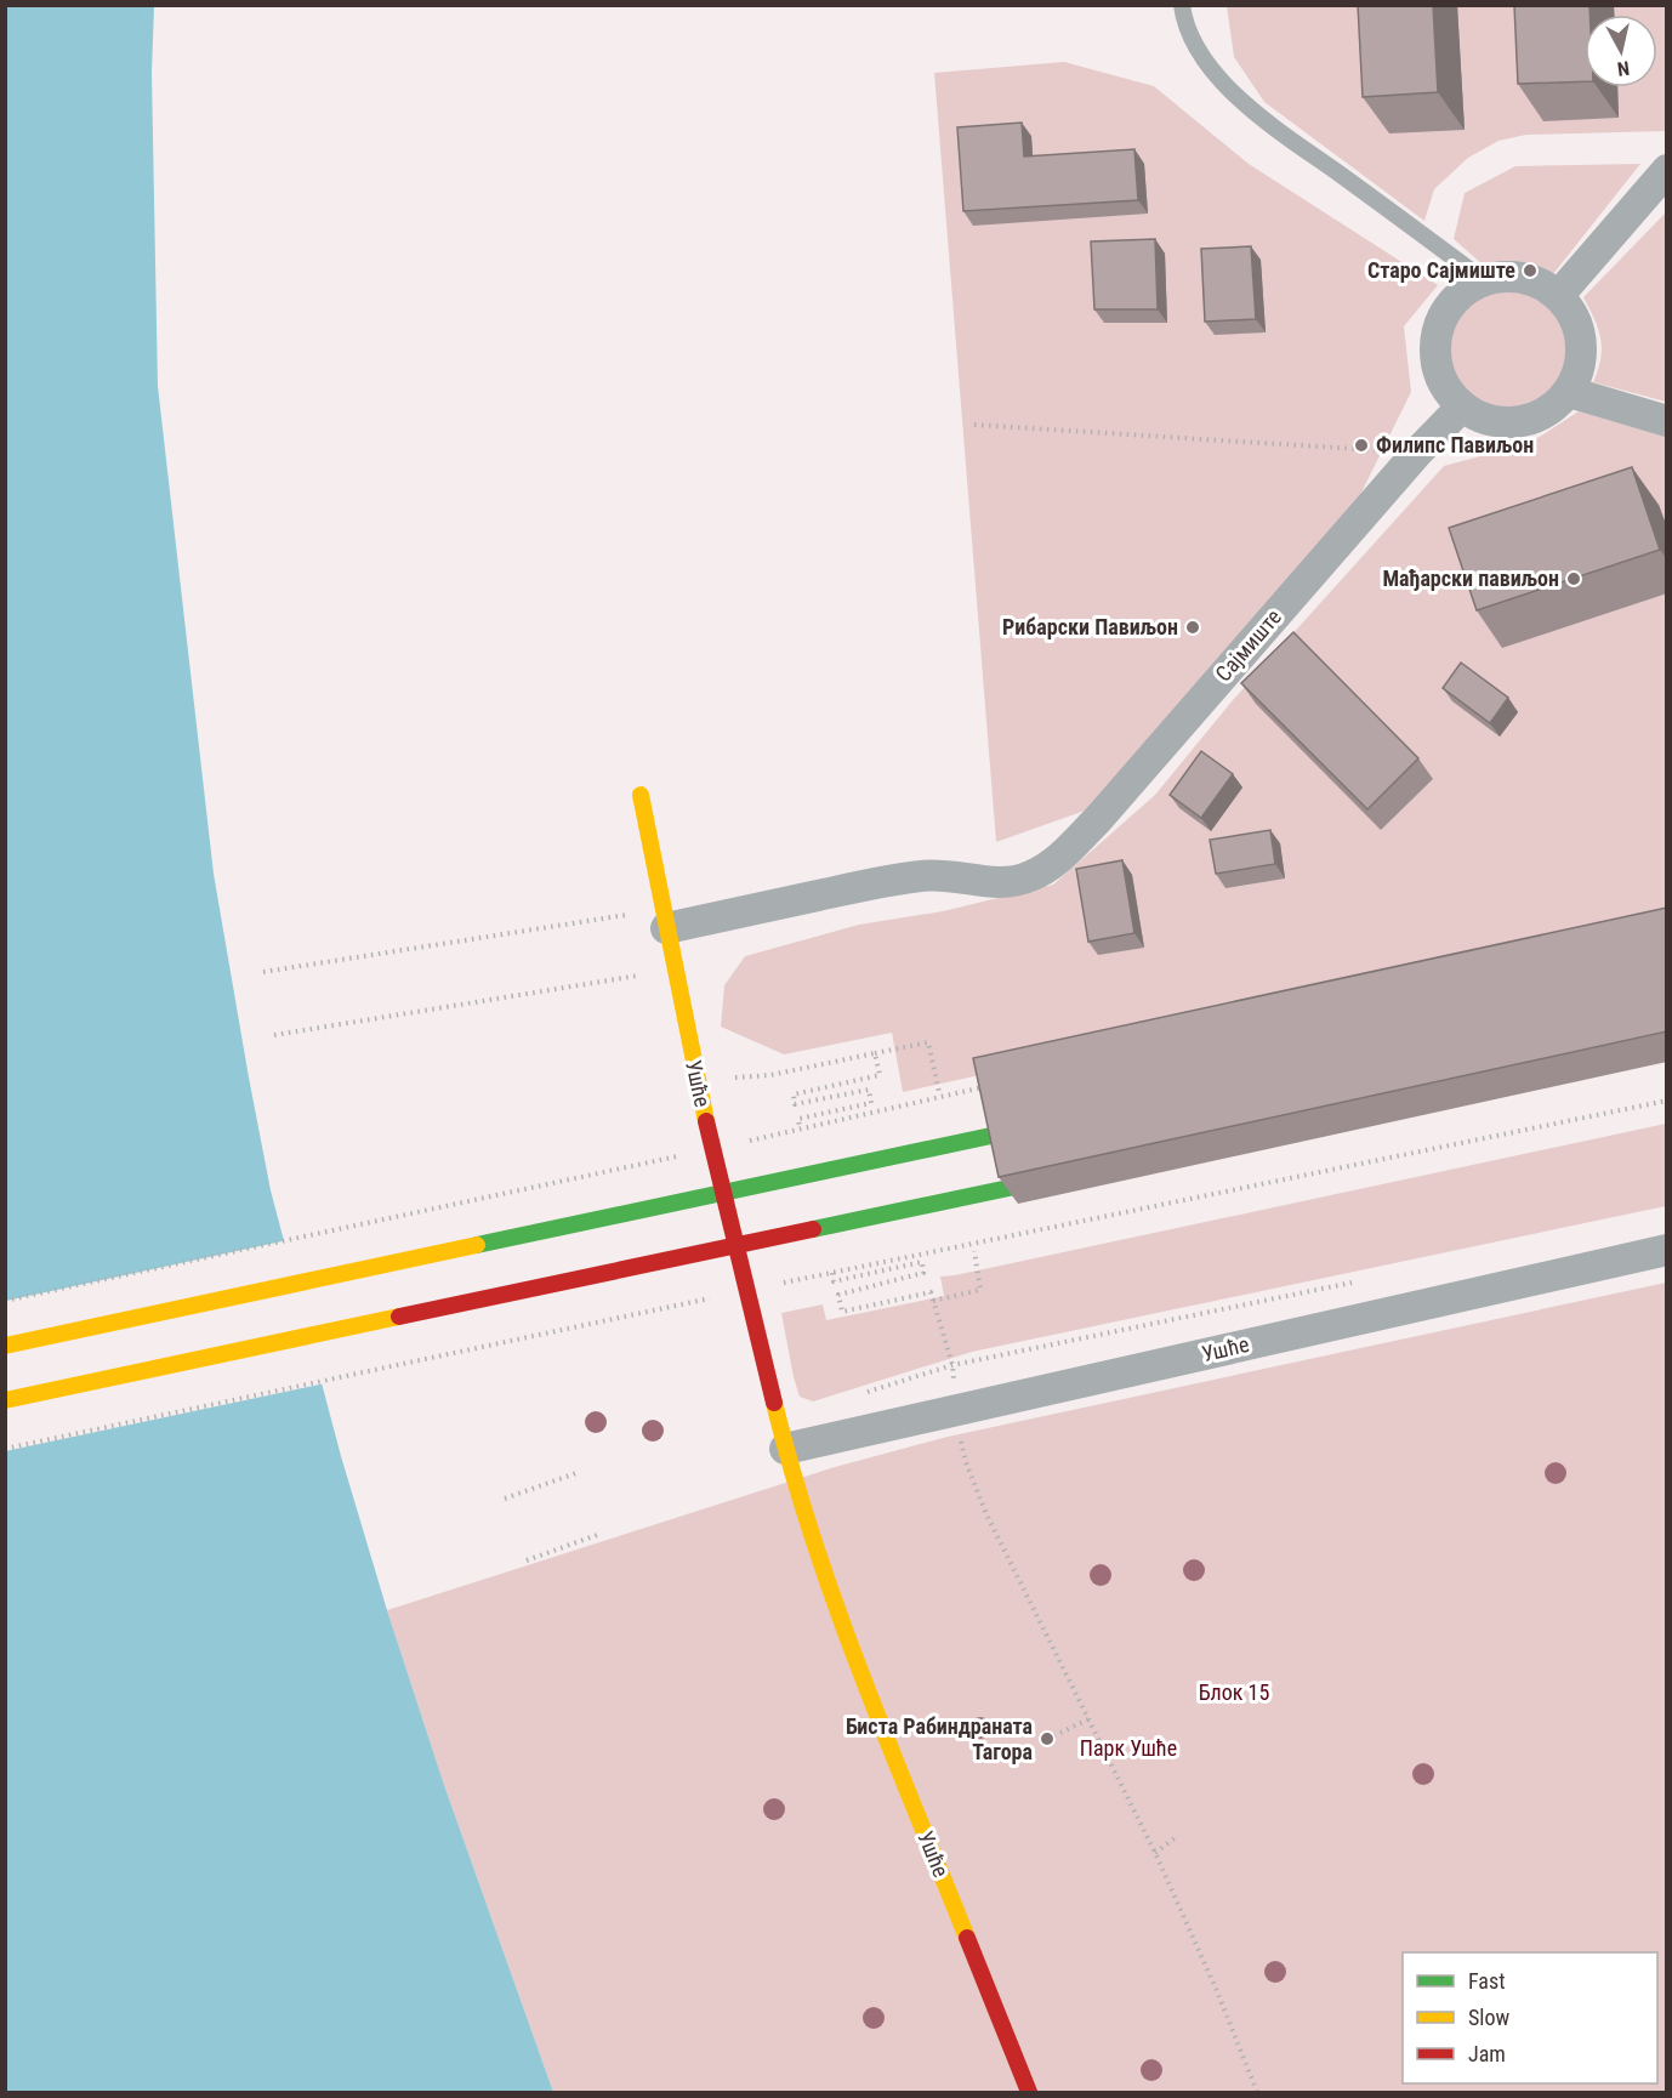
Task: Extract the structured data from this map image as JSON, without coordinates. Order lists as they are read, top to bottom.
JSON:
{
  "streets": {
    "main road": ["Ушће"],
    "street": ["Сајмиште"]
  },
  "crossings": [
    ["Сајмиште", "Ушће"]
  ],
  "parks": ["Блок 15", "Парк Ушће"],
  "places": [
    "Старо Сајмиште",
    "Филипс Павиљон",
    "Мађарски павиљон",
    "Рибарски Павиљон",
    "Биста Рабиндраната Тагора"
  ],
  "legend": ["Fast", "Slow", "Jam"],
  "north": "bottom"
}
